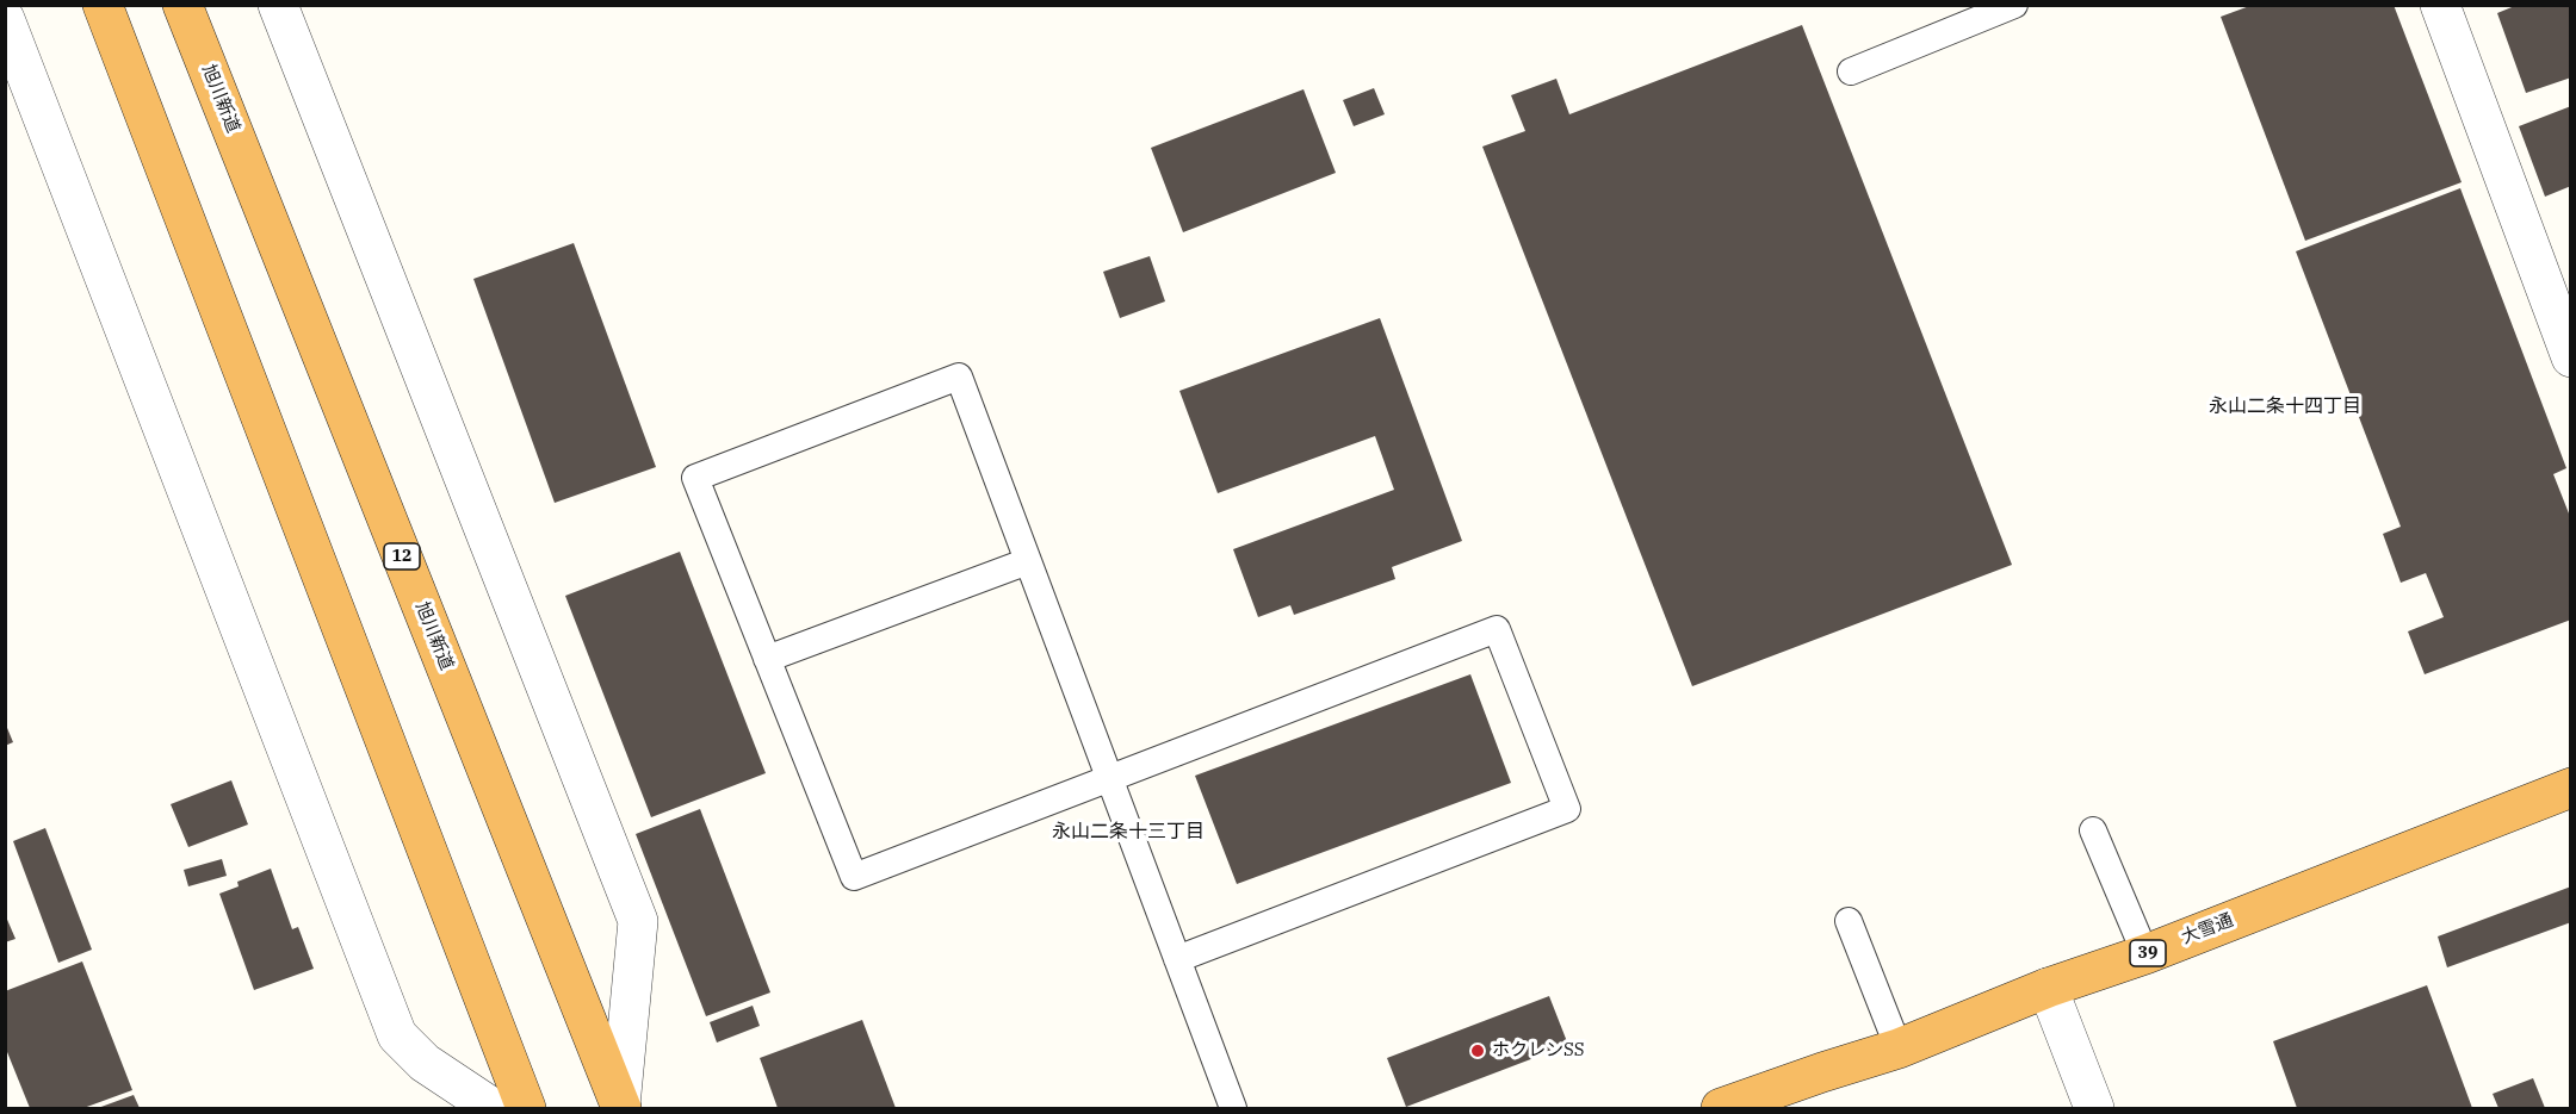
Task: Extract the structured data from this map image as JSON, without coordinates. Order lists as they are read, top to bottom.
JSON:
{
  "streets": {
    "highway": [
      "旭川新道",
      "12",
      "大雪通",
      "39"
    ]
  },
  "districts": ["永山二条十四丁目", "永山二条十三丁目"],
  "places": ["ホクレンSS"]
}
